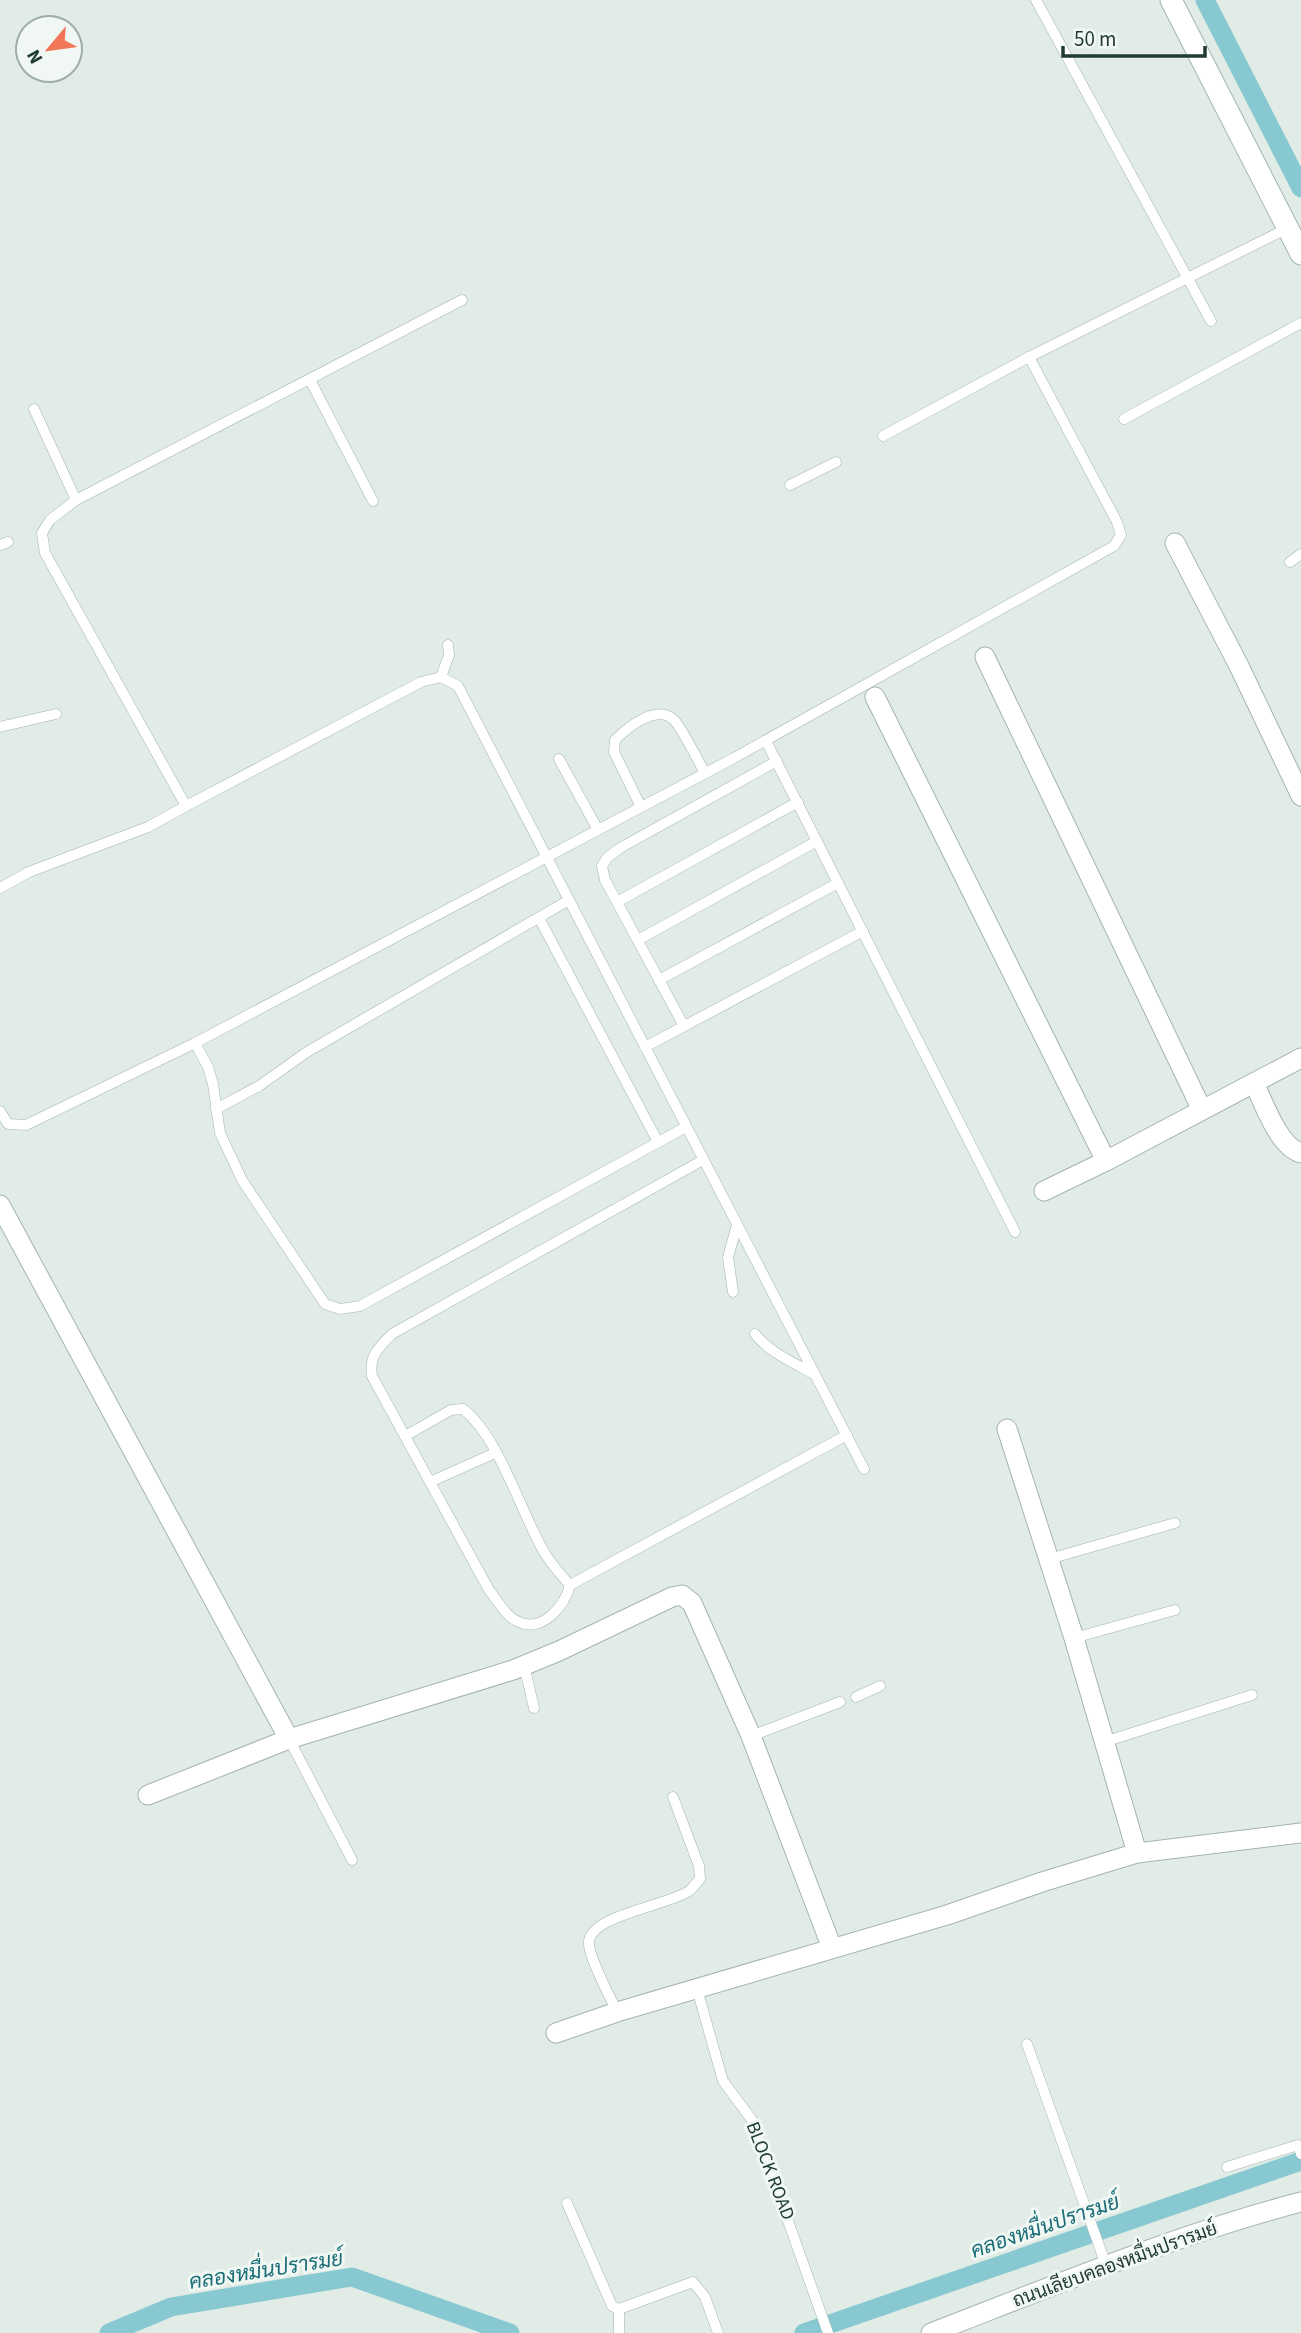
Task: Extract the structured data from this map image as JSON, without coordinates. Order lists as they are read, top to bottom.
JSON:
{
  "streets": {
    "street": ["ถนนเลียบคลองหมื่นปรารมย์"],
    "lane": ["BLOCK ROAD"]
  },
  "water": ["คลองหมื่นปรารมย์"],
  "scale_bar": "50 m",
  "north": "bottom left"
}
